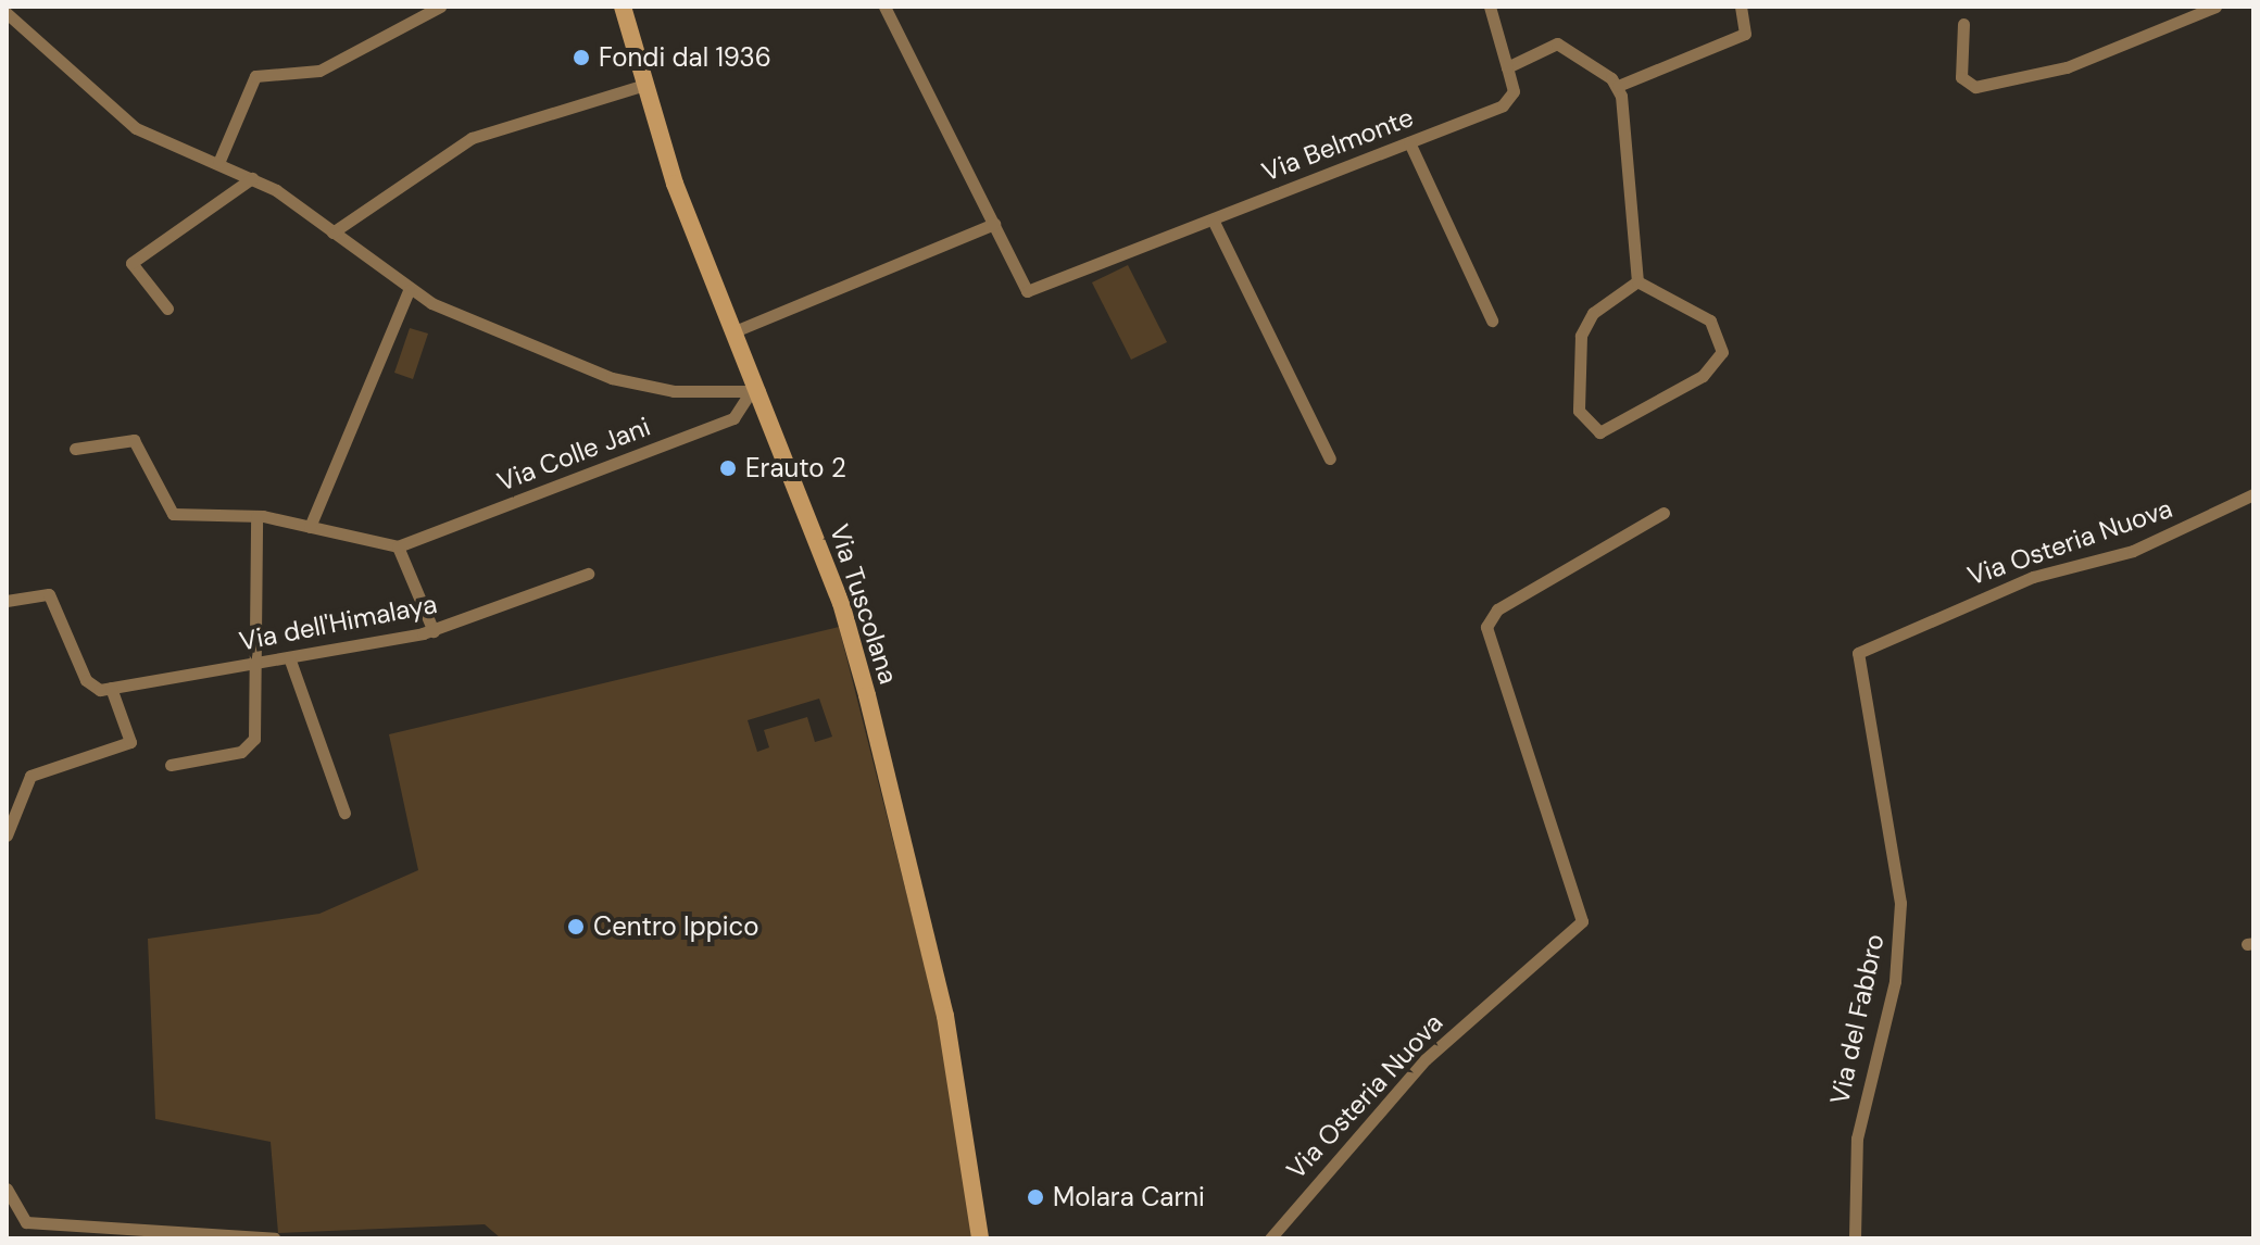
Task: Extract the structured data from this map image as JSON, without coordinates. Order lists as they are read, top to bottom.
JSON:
{
  "streets": {
    "main road": ["Via Tuscolana"],
    "street": [
      "Via Belmonte",
      "Via Colle Jani",
      "Via Osteria Nuova",
      "Via dell'Himalaya",
      "Via del Fabbro"
    ]
  },
  "crossings": [
    ["Via Colle Jani", "Via Tuscolana"],
    ["Via Osteria Nuova", "Via del Fabbro"]
  ],
  "places": [
    "Fondi dal 1936",
    "Erauto 2",
    "Centro Ippico",
    "Molara Carni"
  ]
}
